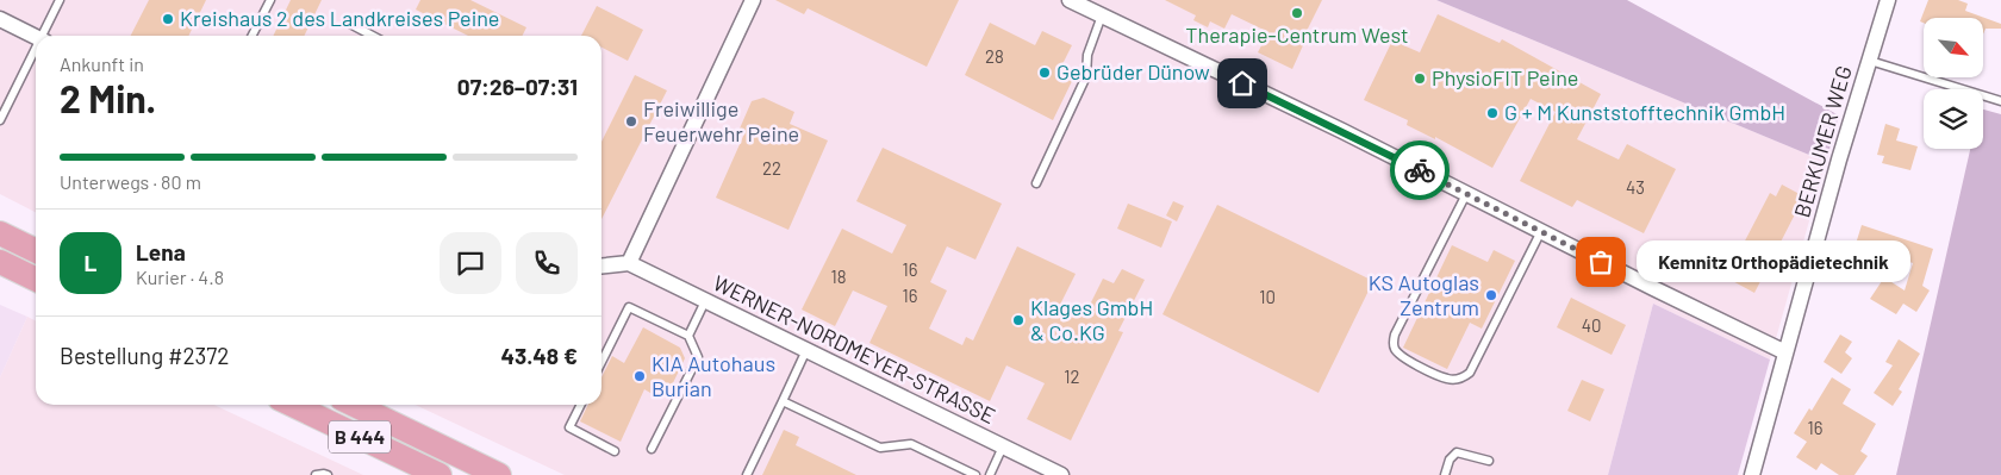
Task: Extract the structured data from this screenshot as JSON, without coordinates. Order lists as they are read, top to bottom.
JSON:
{
  "streets": {
    "highway": ["B 444"],
    "street": ["BERKUMER WEG", "WERNER-NORDMEYER-STRASSE"]
  },
  "places": [
    "Therapie-Centrum West",
    "Kreishaus 2 des Landkreises Peine",
    "Gebrüder Dünow",
    "PhysioFIT Peine",
    "G + M Kunststofftechnik GmbH",
    "Freiwillige Feuerwehr Peine",
    "Kemnitz Orthopädietechnik",
    "KS Autoglas Zentrum",
    "Klages GmbH & Co.KG",
    "KIA Autohaus Burian"
  ],
  "house_numbers": [
    "28",
    "22",
    "43",
    "16",
    "18",
    "16",
    "10",
    "40",
    "12",
    "16"
  ],
  "north": "bottom right",
  "page": {
    "heading": ["2 Min.", "Ankunft in", "07:26–07:31"],
    "panel": [
      "Lena",
      "Kurier · 4.8",
      "Bestellung #2372",
      "43.48 €"
    ],
    "bar": "Unterwegs · 80 m",
    "round": "L",
    "bubble": "Kemnitz Orthopädietechnik"
  }
}
